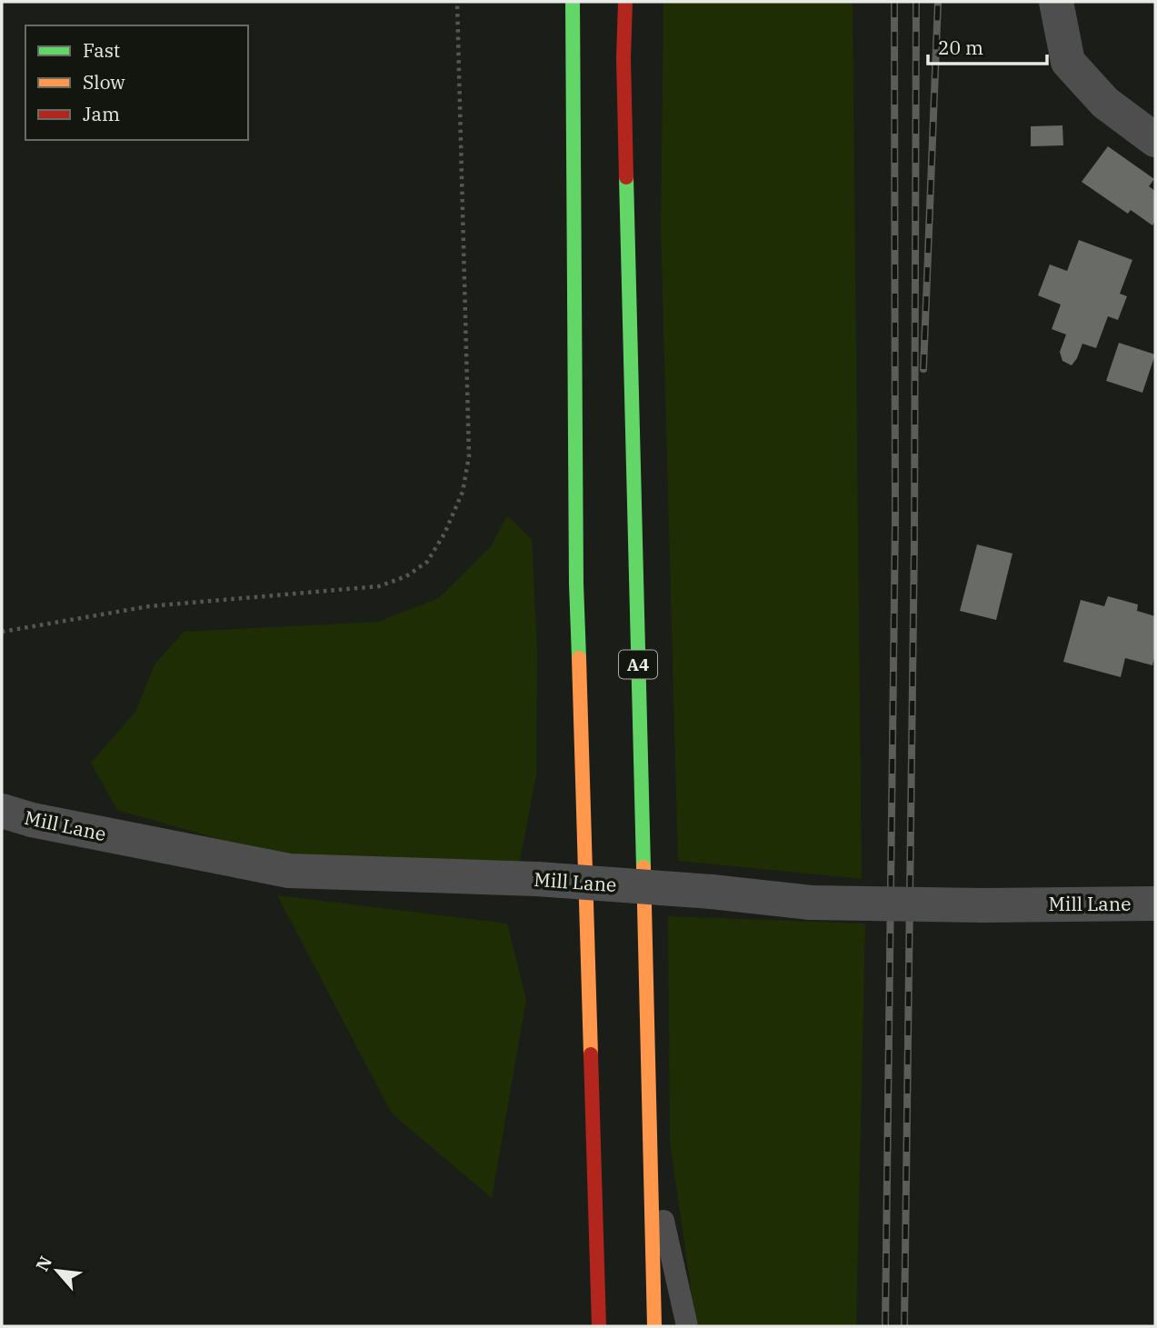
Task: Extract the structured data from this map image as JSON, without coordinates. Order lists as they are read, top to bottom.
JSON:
{
  "streets": {
    "highway": ["A4"],
    "street": ["Mill Lane"]
  },
  "legend": ["Fast", "Slow", "Jam"],
  "scale_bar": "20 m",
  "north": "top left"
}
